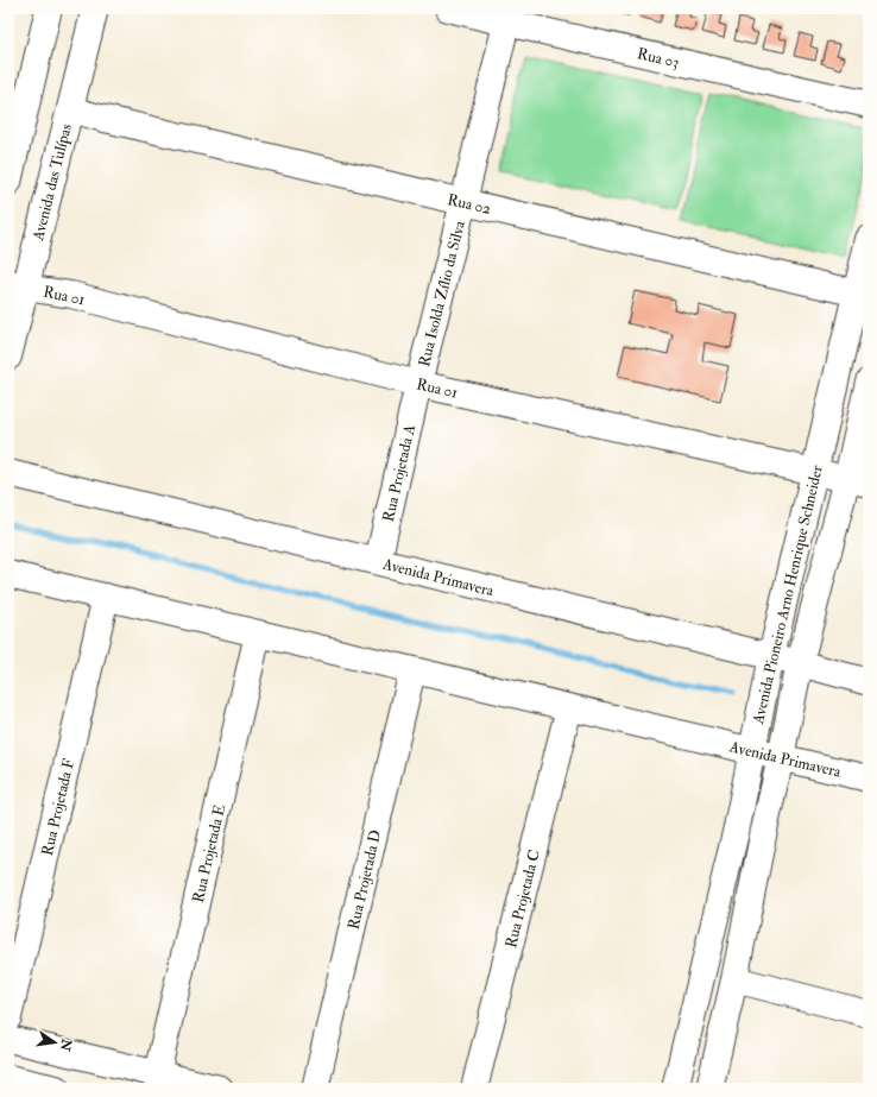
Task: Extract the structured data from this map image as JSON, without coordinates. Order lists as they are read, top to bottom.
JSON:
{
  "streets": {
    "street": [
      "Rua 03",
      "Avenida das Tulípas",
      "Rua 02",
      "Rua Isolda Zílio da Silva",
      "Rua 01",
      "Rua Projetada A",
      "Avenida Primavera",
      "Avenida Pioneiro Arno Henrique Schneider",
      "Rua Projetada F",
      "Rua Projetada E",
      "Rua Projetada D",
      "Rua Projetada C"
    ]
  },
  "crossings": [
    ["Rua 03", "Rua Isolda Zílio da Silva"],
    ["Avenida das Tulípas", "Rua 02"],
    ["Avenida das Tulípas", "Rua 01"],
    ["Rua 02", "Rua Isolda Zílio da Silva"],
    ["Rua 02", "Avenida Pioneiro Arno Henrique Schneider"],
    ["Rua Isolda Zílio da Silva", "Rua 01"],
    ["Rua Isolda Zílio da Silva", "Rua Projetada A"],
    ["Rua 01", "Rua Projetada A"],
    ["Rua 01", "Avenida Pioneiro Arno Henrique Schneider"],
    ["Rua Projetada A", "Avenida Primavera"],
    ["Avenida Primavera", "Avenida Pioneiro Arno Henrique Schneider"],
    ["Avenida Primavera", "Rua Projetada F"],
    ["Avenida Primavera", "Rua Projetada E"],
    ["Avenida Primavera", "Rua Projetada D"],
    ["Avenida Primavera", "Rua Projetada C"]
  ],
  "north": "right"
}
